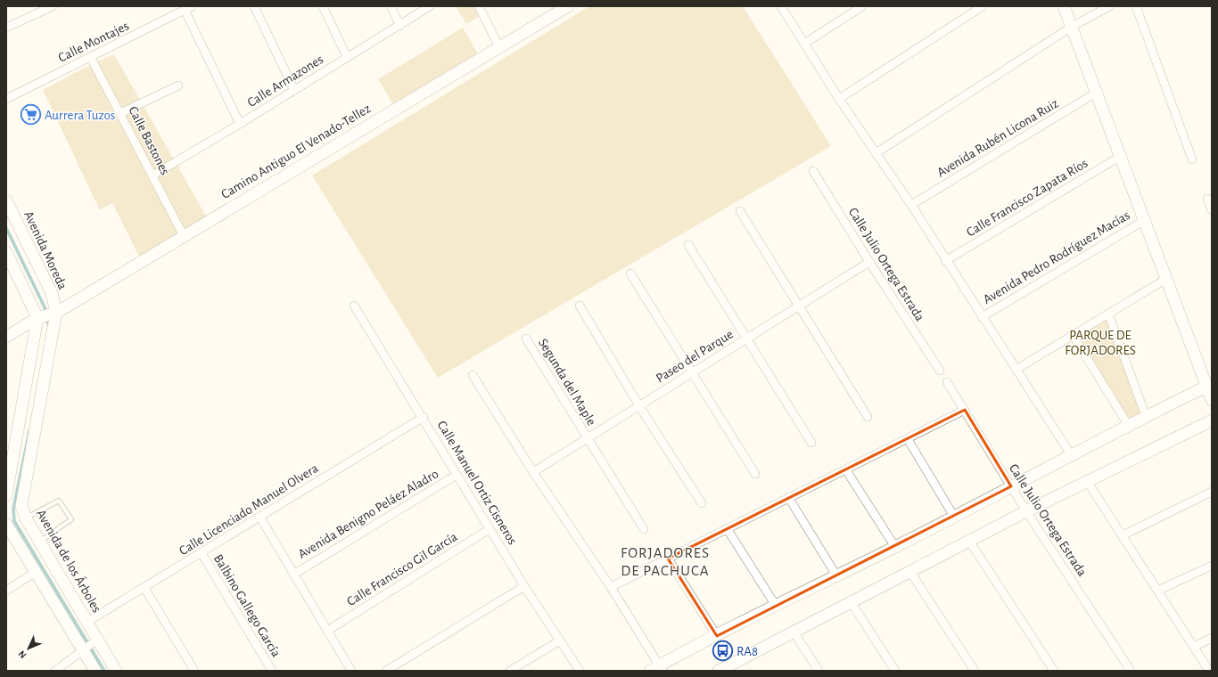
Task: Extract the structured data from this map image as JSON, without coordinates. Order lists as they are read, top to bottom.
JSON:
{
  "streets": {
    "street": [
      "Calle Montajes",
      "Calle Armazones",
      "Avenida Rubén Licona Ruiz",
      "Calle Bastones",
      "Camino Antiguo El Venado-Tellez",
      "Calle Francisco Zapata Ríos",
      "Avenida Moreda",
      "Avenida Pedro Rodríguez Macías",
      "Calle Julio Ortega Estrada",
      "Paseo del Parque",
      "Segunda del Maple",
      "Calle Manuel Ortiz Cisneros",
      "Calle Licenciado Manuel Olvera",
      "Avenida Benigno Peláez Aladro",
      "Avenida de los Árboles",
      "Calle Francisco Gil García",
      "Balbino Gallego García"
    ]
  },
  "crossings": [
    ["Calle Montajes", "Calle Bastones"],
    ["Calle Armazones", "Calle Bastones"],
    ["Calle Bastones", "Camino Antiguo El Venado-Tellez"],
    ["Camino Antiguo El Venado-Tellez", "Avenida Moreda"],
    ["Camino Antiguo El Venado-Tellez", "Avenida de los Árboles"],
    ["Avenida Moreda", "Avenida de los Árboles"],
    ["Calle Julio Ortega Estrada", "Paseo del Parque"],
    ["Paseo del Parque", "Segunda del Maple"],
    ["Calle Manuel Ortiz Cisneros", "Calle Licenciado Manuel Olvera"],
    ["Calle Manuel Ortiz Cisneros", "Avenida Benigno Peláez Aladro"],
    ["Calle Manuel Ortiz Cisneros", "Calle Francisco Gil García"],
    ["Calle Licenciado Manuel Olvera", "Avenida de los Árboles"],
    ["Calle Licenciado Manuel Olvera", "Balbino Gallego García"]
  ],
  "districts": ["FORJADORES DE PACHUCA"],
  "parks": ["PARQUE DE FORJADORES"],
  "places": {
    "supermarket": ["Aurrera Tuzos"],
    "bus stop": ["RA8"]
  },
  "north": "bottom left"
}
